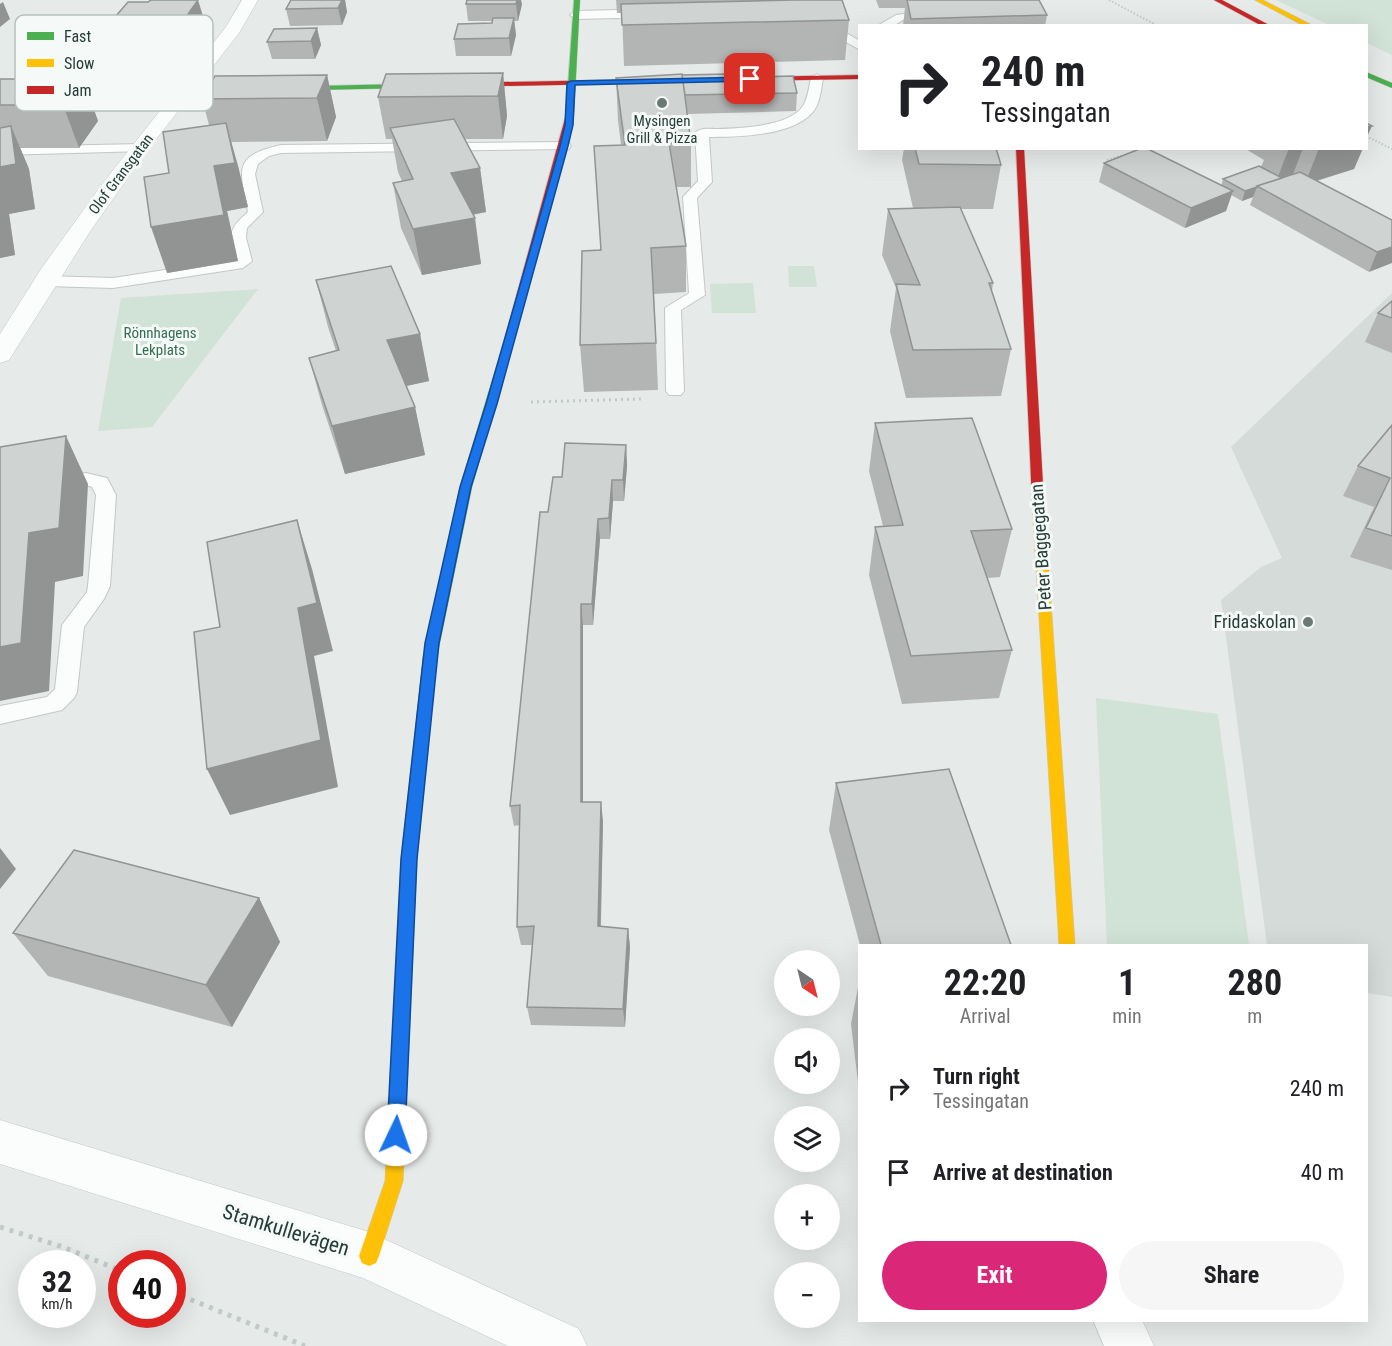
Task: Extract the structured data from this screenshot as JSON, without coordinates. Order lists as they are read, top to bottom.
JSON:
{
  "streets": {
    "main road": ["Peter Baggegatan"],
    "street": ["Olof Gransgatan", "Stamkullevägen"]
  },
  "parks": ["Rönnhagens Lekplats"],
  "places": ["Mysingen Grill & Pizza", "Fridaskolan"],
  "legend": ["Fast", "Slow", "Jam"],
  "north": "bottom right",
  "page": {
    "turn": ["240 m", "Tessingatan"],
    "eta": [
      "22:20",
      "Arrival",
      "1",
      "min",
      "280",
      "m"
    ],
    "map_buttons": ["+", "−"],
    "list": [
      {
        "name": "Turn right",
        "note": "Tessingatan",
        "value": "240 m"
      },
      {
        "name": "Arrive at destination",
        "value": "40 m"
      }
    ],
    "buttons": ["Exit", "Share"],
    "speed": "32 km/h",
    "limit": "40"
  }
}
